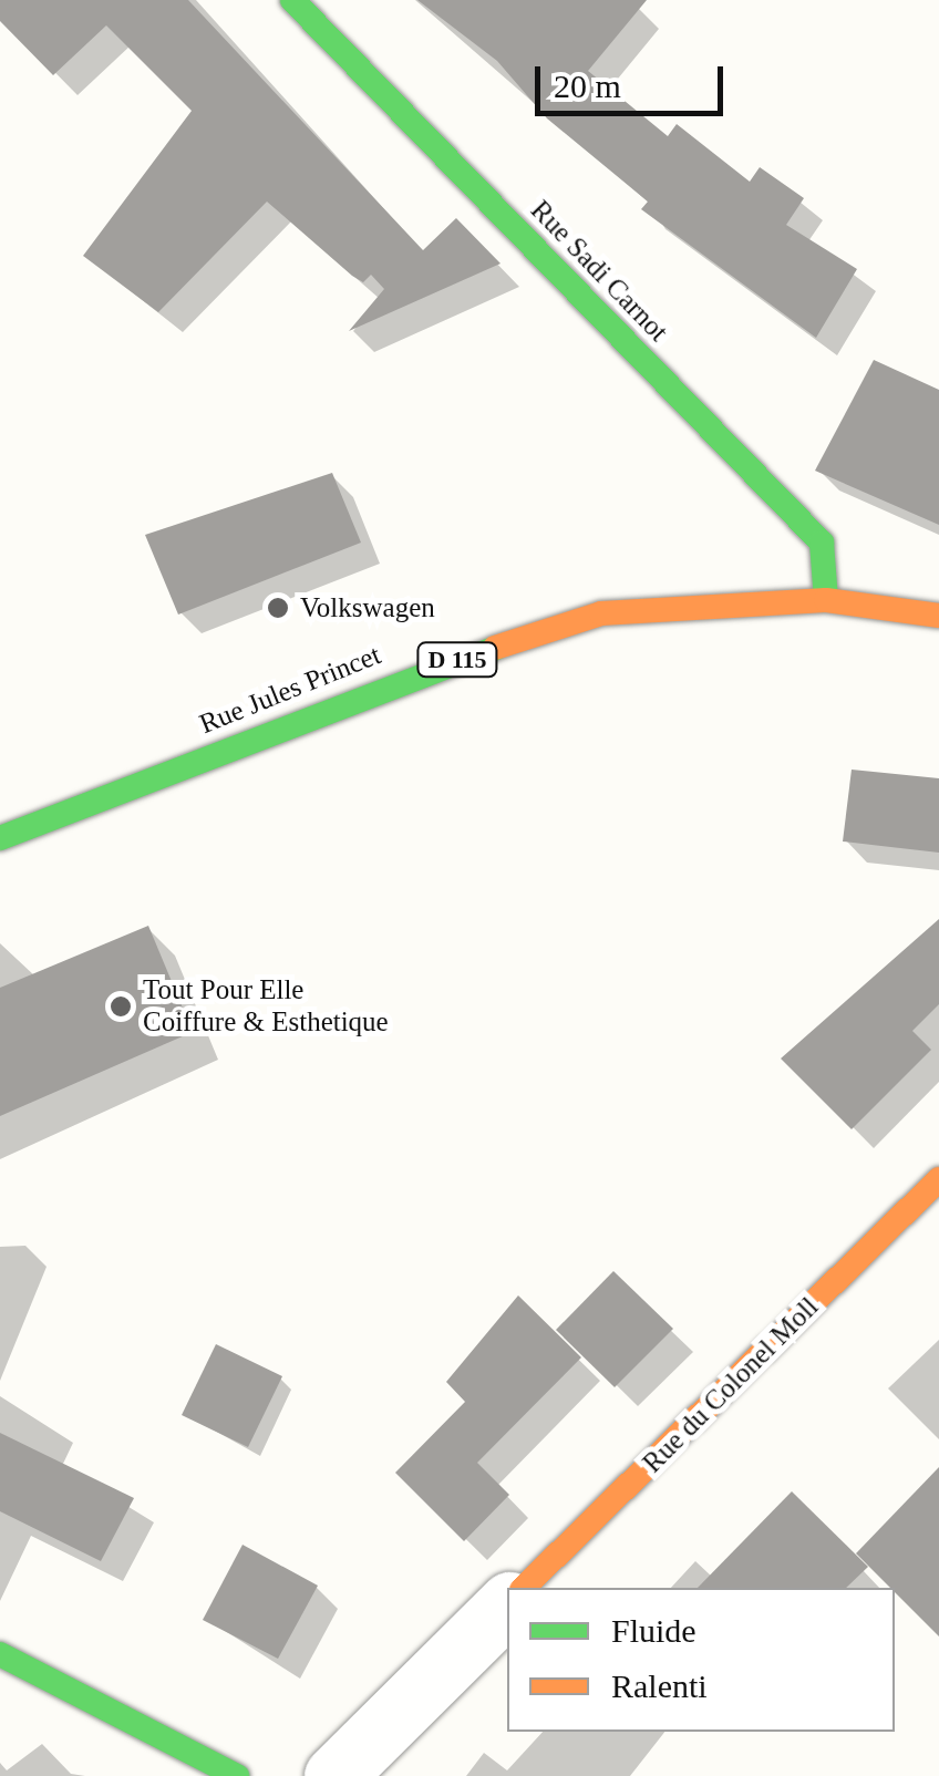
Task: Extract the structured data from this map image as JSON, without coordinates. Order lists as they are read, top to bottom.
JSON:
{
  "streets": {
    "street": [
      "Rue Sadi Carnot",
      "D 115",
      "Rue Jules Princet",
      "Rue du Colonel Moll"
    ]
  },
  "crossings": [
    ["Rue Sadi Carnot", "Rue Jules Princet"]
  ],
  "places": ["Volkswagen", "Tout Pour Elle Coiffure & Esthetique"],
  "legend": ["Fluide", "Ralenti"],
  "scale_bar": "20 m"
}
